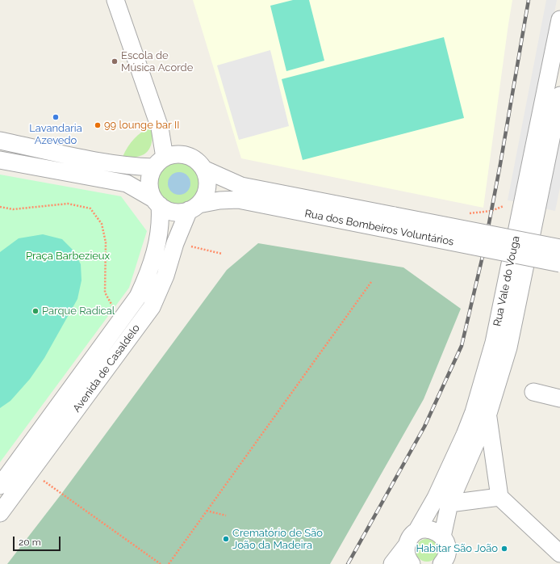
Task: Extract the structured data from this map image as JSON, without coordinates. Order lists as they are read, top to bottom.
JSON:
{
  "streets": {
    "street": ["Rua dos Bombeiros Voluntários", "Rua Vale do Vouga", "Avenida de Casaldelo"]
  },
  "crossings": [
    ["Rua dos Bombeiros Voluntários", "Avenida de Casaldelo"]
  ],
  "parks": ["Praça Barbezieux"],
  "places": [
    "Escola de Música Acorde",
    "Lavandaria Azevedo",
    "99 lounge bar II",
    "Parque Radical",
    "Crematório de São João da Madeira",
    "Habitar São João"
  ],
  "scale_bar": "20 m"
}
